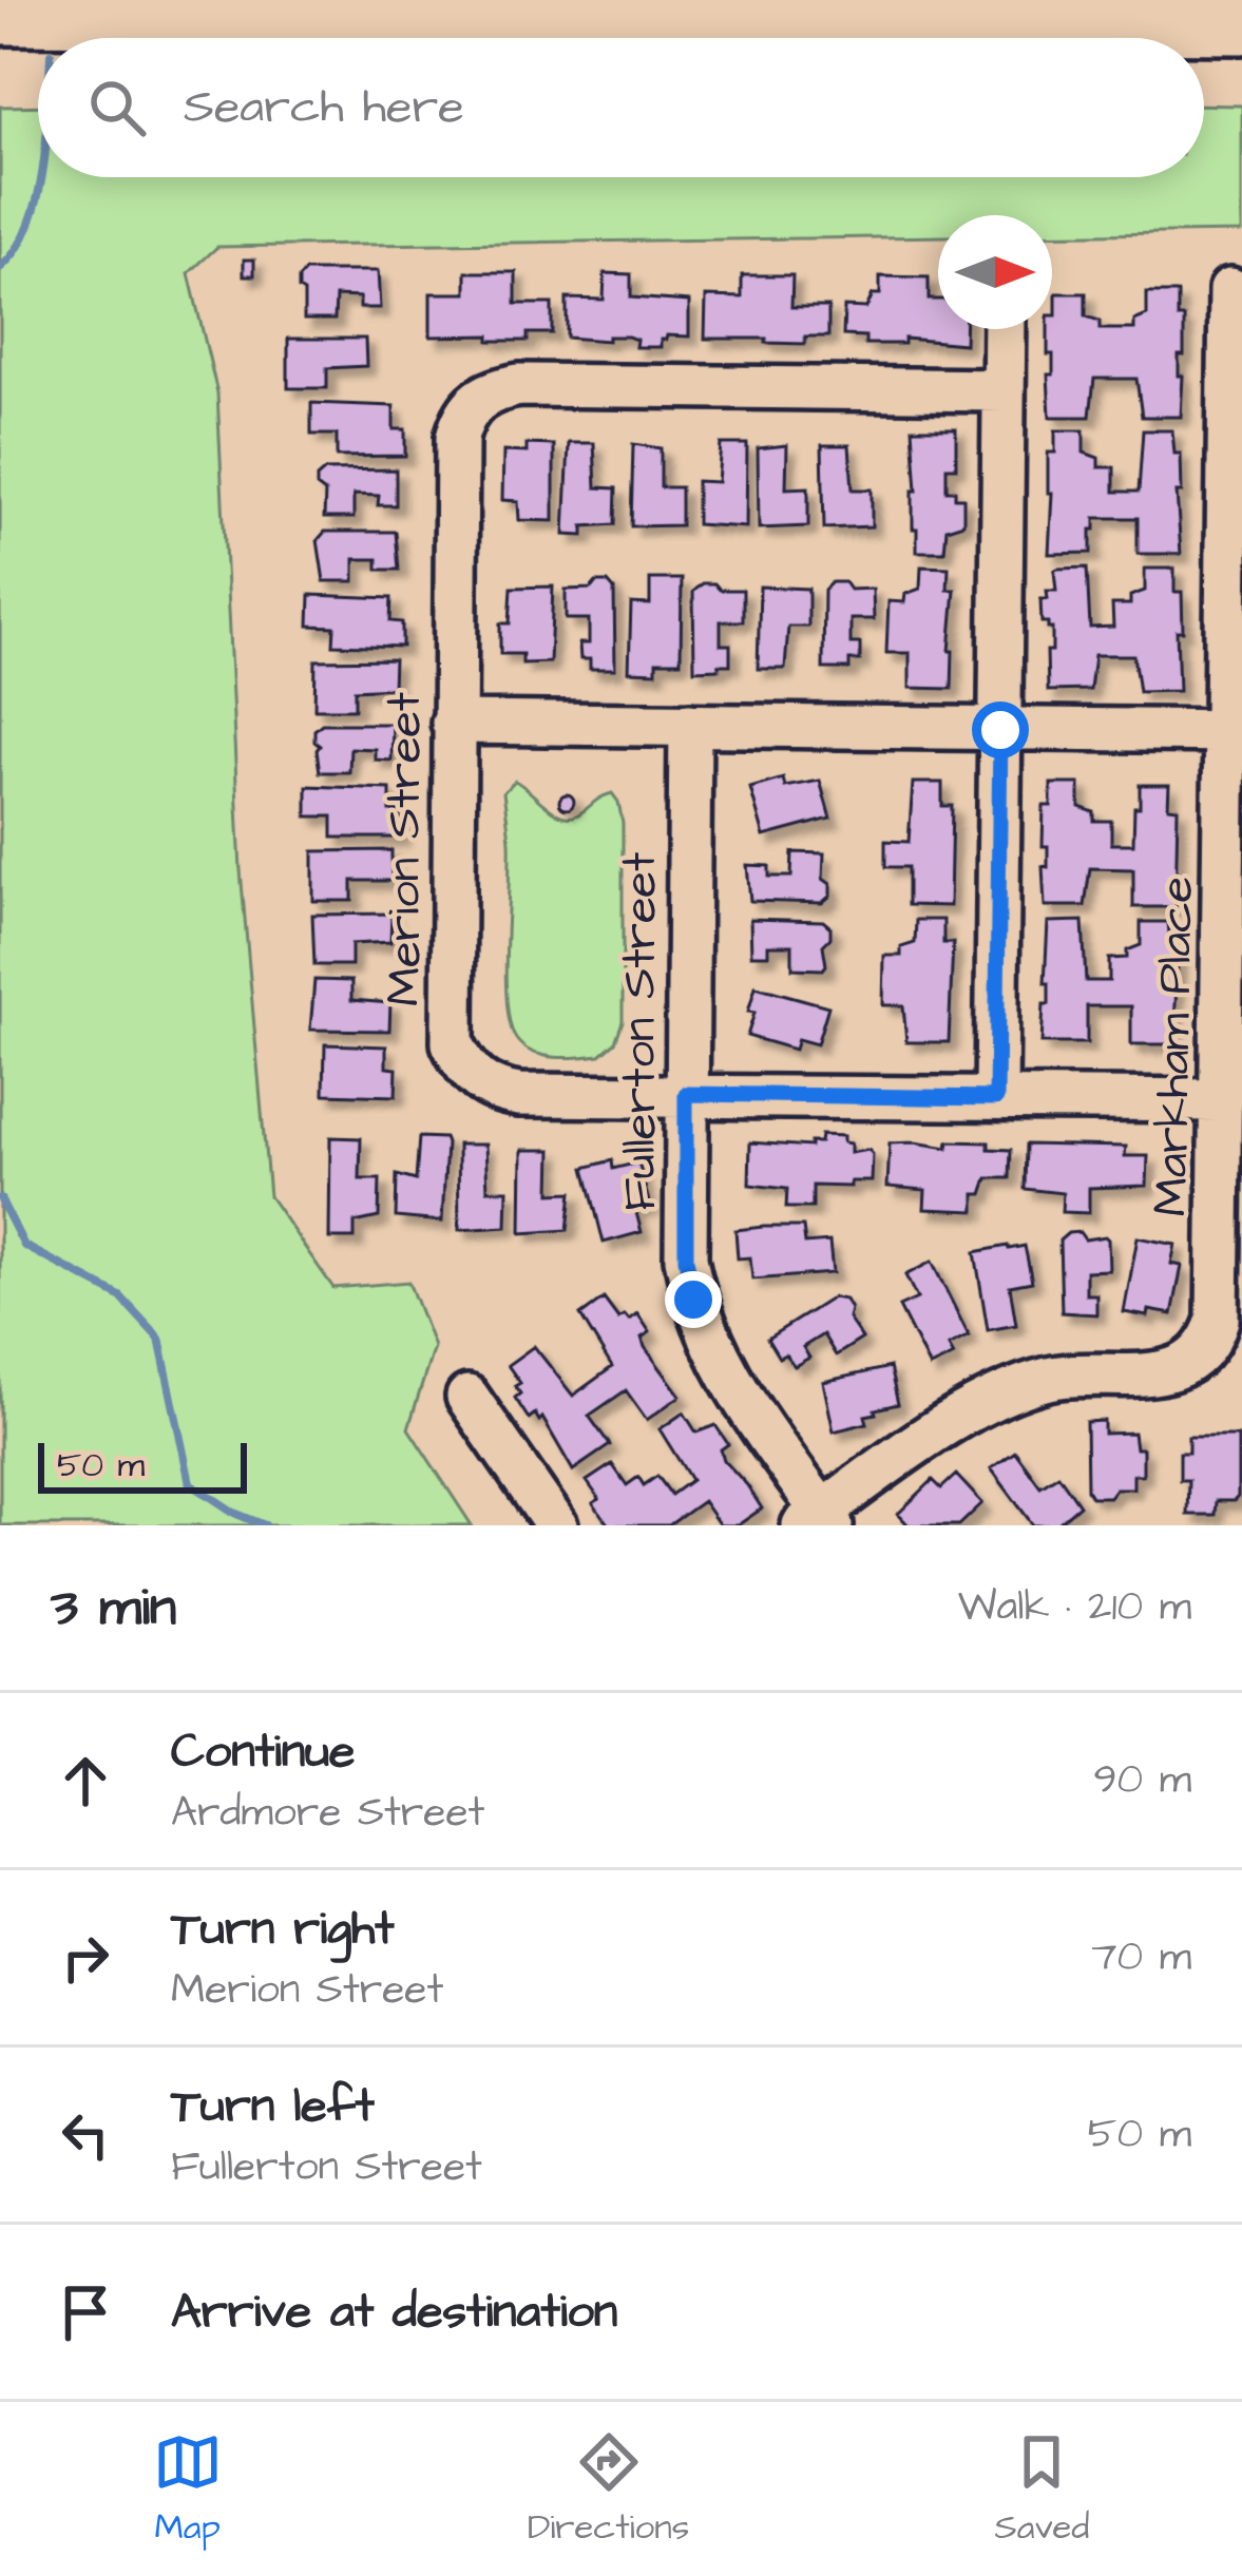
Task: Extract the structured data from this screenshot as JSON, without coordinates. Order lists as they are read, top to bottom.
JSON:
{
  "streets": {
    "street": ["Merion Street", "Fullerton Street", "Markham Place"]
  },
  "crossings": [
    ["Merion Street", "Fullerton Street"],
    ["Merion Street", "Markham Place"],
    ["Fullerton Street", "Markham Place"]
  ],
  "scale_bar": "50 m",
  "north": "right",
  "page": {
    "search": "Search here",
    "scale": "50 m",
    "heading": ["3 min", "Walk · 210 m"],
    "list": [
      ["Continue", "Ardmore Street", "90 m"],
      ["Turn right", "Merion Street", "70 m"],
      ["Turn left", "Fullerton Street", "50 m"],
      "Arrive at destination"
    ],
    "nav": ["Map", "Directions", "Saved"]
  }
}
